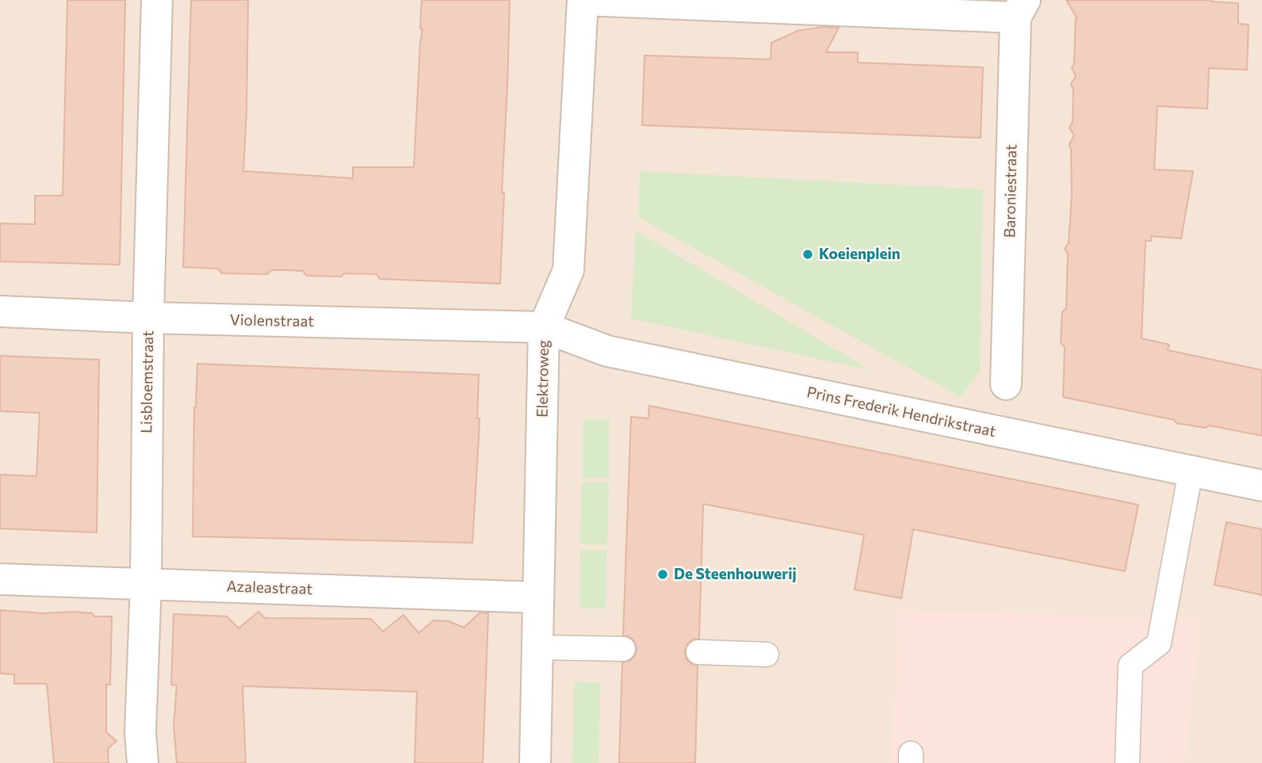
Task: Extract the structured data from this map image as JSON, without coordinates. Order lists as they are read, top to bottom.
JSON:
{
  "streets": {
    "street": [
      "Baroniestraat",
      "Violenstraat",
      "Elektroweg",
      "Lisbloemstraat",
      "Prins Frederik Hendrikstraat",
      "Azaleastraat"
    ]
  },
  "crossings": [
    ["Violenstraat", "Elektroweg"],
    ["Violenstraat", "Lisbloemstraat"],
    ["Violenstraat", "Prins Frederik Hendrikstraat"],
    ["Elektroweg", "Prins Frederik Hendrikstraat"],
    ["Elektroweg", "Azaleastraat"],
    ["Lisbloemstraat", "Azaleastraat"]
  ],
  "places": ["Koeienplein", "De Steenhouwerij"]
}
